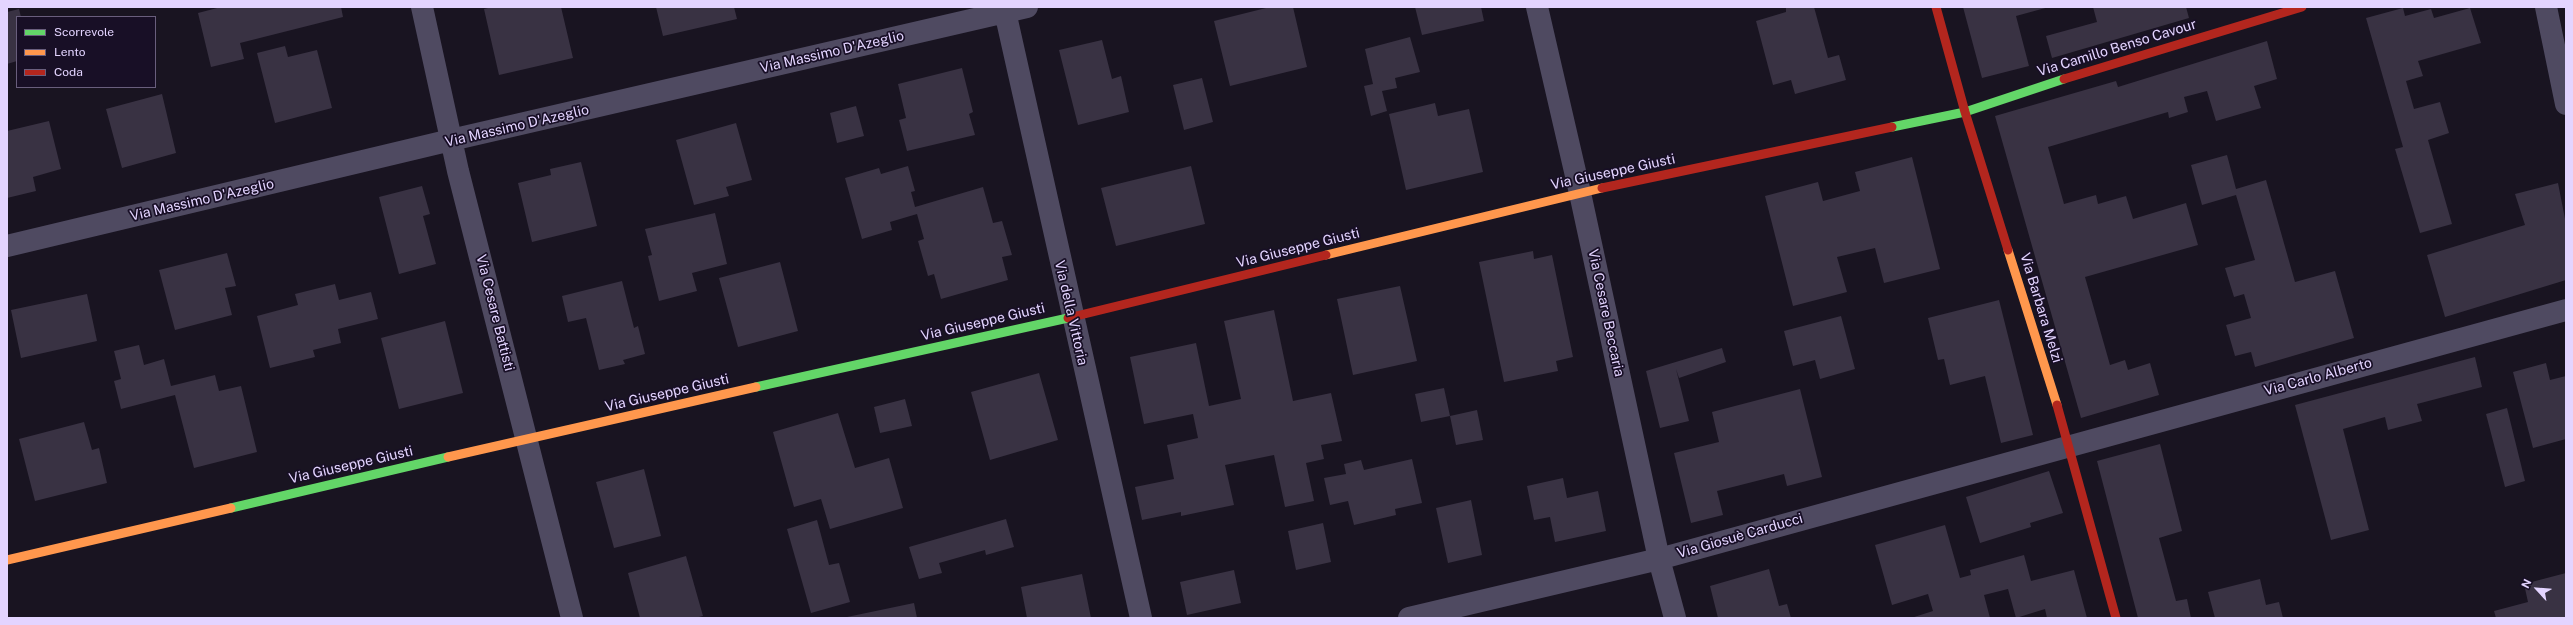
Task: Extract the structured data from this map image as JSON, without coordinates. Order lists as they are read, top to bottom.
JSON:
{
  "streets": {
    "street": [
      "Via Camillo Benso Cavour",
      "Via Massimo D'Azeglio",
      "Via Giuseppe Giusti",
      "Via Barbara Melzi",
      "Via Cesare Battisti",
      "Via della Vittoria",
      "Via Cesare Beccaria",
      "Via Carlo Alberto",
      "Via Giosuè Carducci"
    ]
  },
  "crossings": [
    ["Via Camillo Benso Cavour", "Via Giuseppe Giusti"],
    ["Via Camillo Benso Cavour", "Via Barbara Melzi"],
    ["Via Massimo D'Azeglio", "Via Cesare Battisti"],
    ["Via Massimo D'Azeglio", "Via della Vittoria"],
    ["Via Giuseppe Giusti", "Via Barbara Melzi"],
    ["Via Giuseppe Giusti", "Via Cesare Battisti"],
    ["Via Giuseppe Giusti", "Via della Vittoria"],
    ["Via Giuseppe Giusti", "Via Cesare Beccaria"],
    ["Via Barbara Melzi", "Via Carlo Alberto"],
    ["Via Barbara Melzi", "Via Giosuè Carducci"],
    ["Via Cesare Beccaria", "Via Giosuè Carducci"],
    ["Via Carlo Alberto", "Via Giosuè Carducci"]
  ],
  "legend": ["Scorrevole", "Lento", "Coda"],
  "north": "top left"
}
